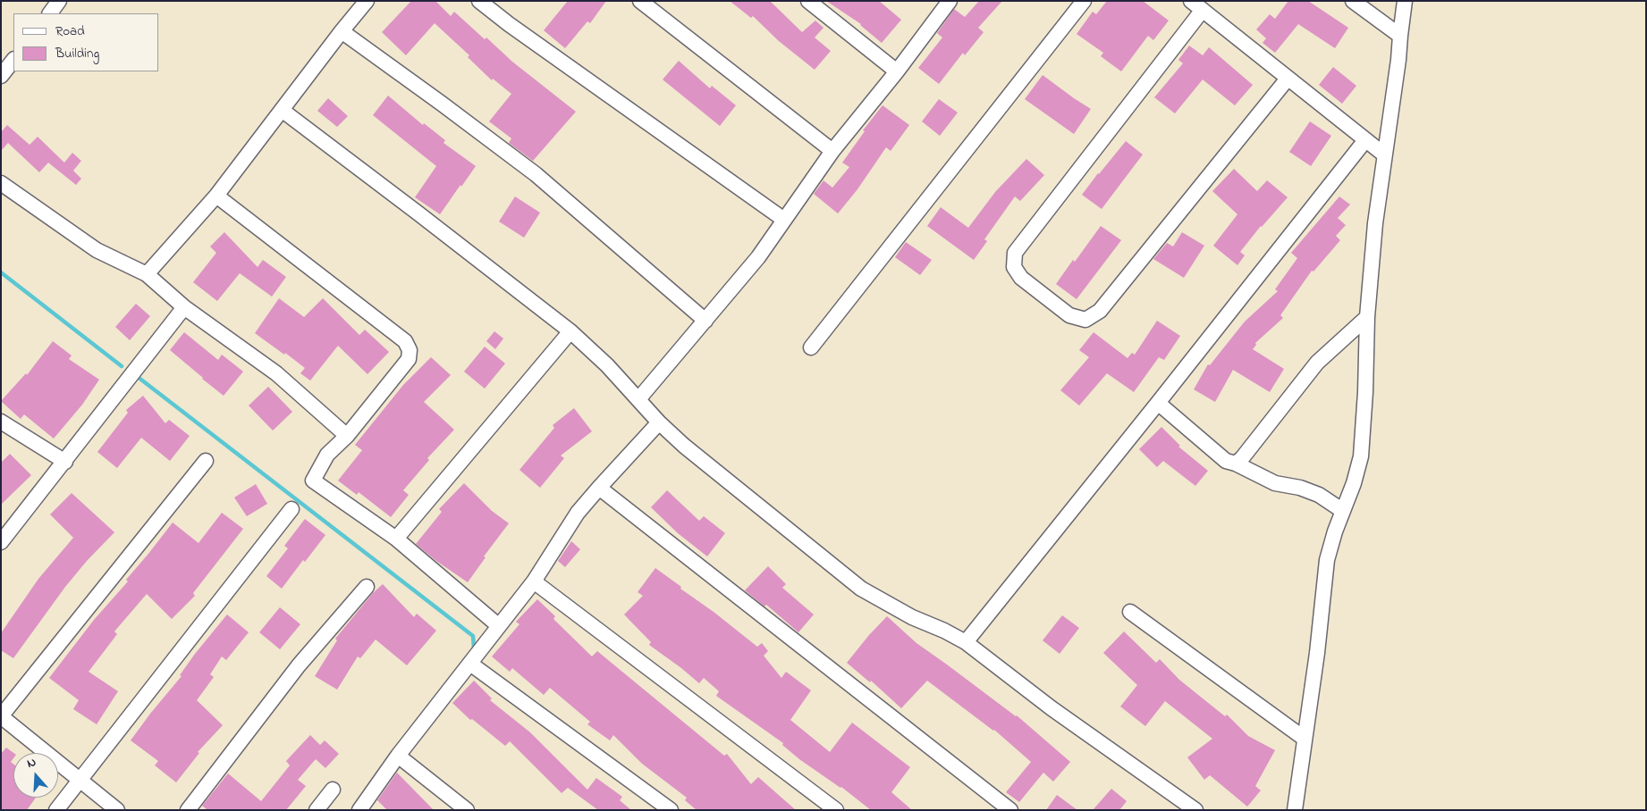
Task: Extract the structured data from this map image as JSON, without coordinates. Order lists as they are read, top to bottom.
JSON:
{
  "legend": ["Road", "Building"],
  "north": "top"
}
